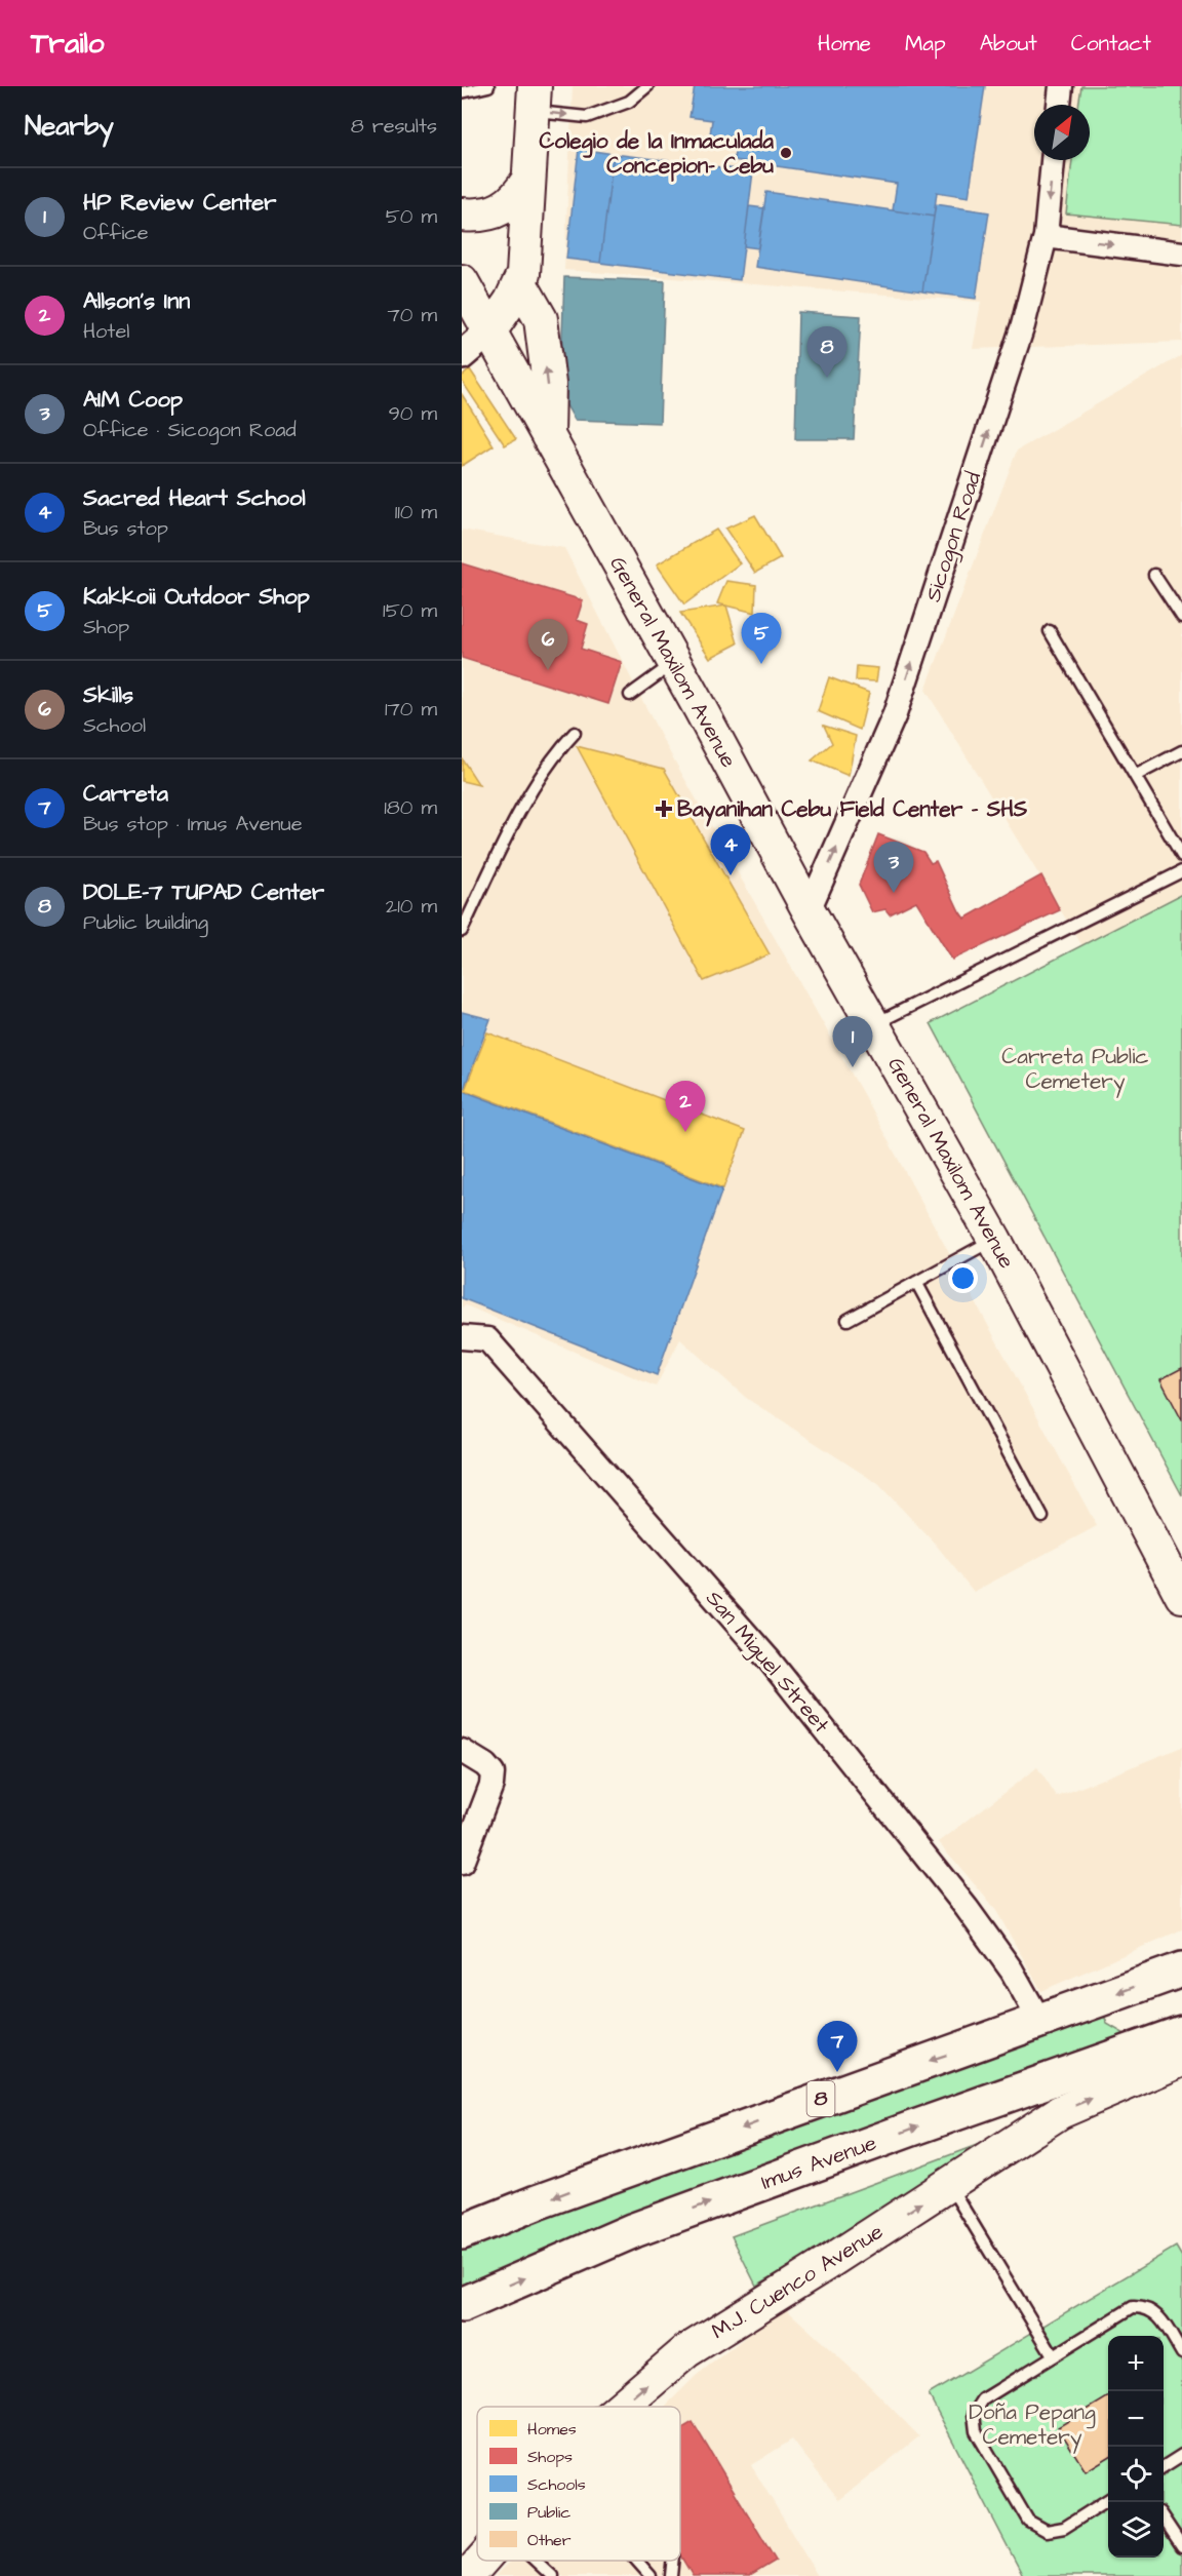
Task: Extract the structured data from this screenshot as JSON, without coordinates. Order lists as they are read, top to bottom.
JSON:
{
  "streets": {
    "main road": [
      "General Maxilom Avenue",
      "8",
      "Imus Avenue",
      "M.J. Cuenco Avenue"
    ],
    "street": ["Sicogon Road", "San Miguel Street"]
  },
  "crossings": [
    ["Sicogon Road", "General Maxilom Avenue"],
    ["San Miguel Street", "8"]
  ],
  "one_way": ["Sicogon Road"],
  "parks": ["Carreta Public Cemetery", "Doña Pepang Cemetery"],
  "places": {
    "other": ["Colegio de la Inmaculada Concepion- Cebu"],
    "health": ["Bayanihan Cebu Field Center - SHS"]
  },
  "legend": [
    "Homes",
    "Shops",
    "Schools",
    "Public",
    "Other"
  ],
  "north": "top right",
  "page": {
    "header": "Trailo",
    "nav": [
      "Home",
      "Map",
      "About",
      "Contact"
    ],
    "heading": ["Nearby", "8 results"],
    "list": [
      {
        "mark": "1",
        "name": "HP Review Center",
        "note": "Office",
        "value": "50 m"
      },
      {
        "mark": "2",
        "name": "Allson's Inn",
        "note": "Hotel",
        "value": "70 m"
      },
      {
        "mark": "3",
        "name": "AIM Coop",
        "note": "Office · Sicogon Road",
        "value": "90 m"
      },
      {
        "mark": "4",
        "name": "Sacred Heart School",
        "note": "Bus stop",
        "value": "110 m"
      },
      {
        "mark": "5",
        "name": "Kakkoii Outdoor Shop",
        "note": "Shop",
        "value": "150 m"
      },
      {
        "mark": "6",
        "name": "Skills",
        "note": "School",
        "value": "170 m"
      },
      {
        "mark": "7",
        "name": "Carreta",
        "note": "Bus stop · Imus Avenue",
        "value": "180 m"
      },
      {
        "mark": "8",
        "name": "DOLE-7 TUPAD Center",
        "note": "Public building",
        "value": "210 m"
      }
    ],
    "pins": [
      "8",
      "5",
      "6",
      "4",
      "3",
      "1",
      "2",
      "7"
    ],
    "map_buttons": ["+", "−"]
  }
}
